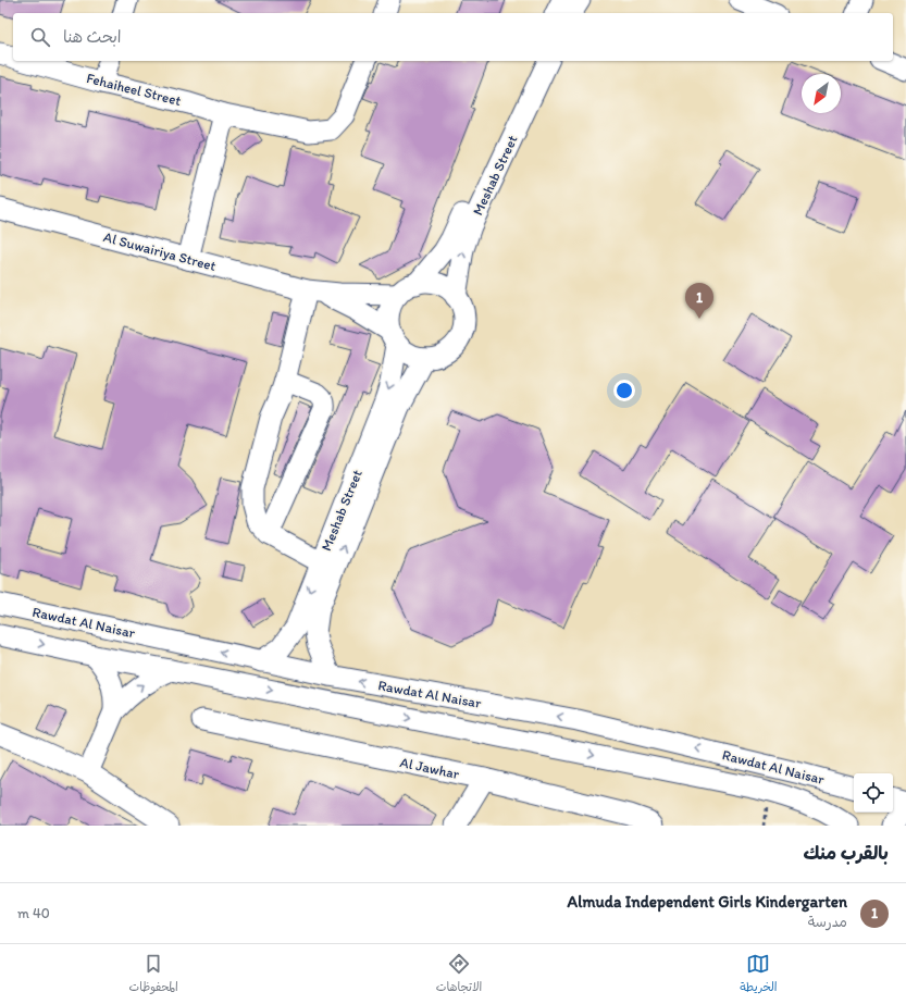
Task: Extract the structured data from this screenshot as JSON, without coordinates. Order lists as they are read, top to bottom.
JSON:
{
  "streets": {
    "street": [
      "Fehaiheel Street",
      "Meshab Street",
      "Al Suwairiya Street",
      "Rawdat Al Naisar",
      "Al Jawhar"
    ]
  },
  "crossings": [
    ["Meshab Street", "Al Suwairiya Street"],
    ["Meshab Street", "Rawdat Al Naisar"]
  ],
  "north": "bottom left",
  "page": {
    "search": "ابحث هنا",
    "pins": "1",
    "heading": "بالقرب منك",
    "list": [
      {
        "mark": "1",
        "name": "Almuda Independent Girls Kindergarten",
        "note": "مدرسة",
        "value": "40 m"
      }
    ],
    "nav": ["الخريطة", "الاتجاهات", "المحفوظات"]
  }
}
